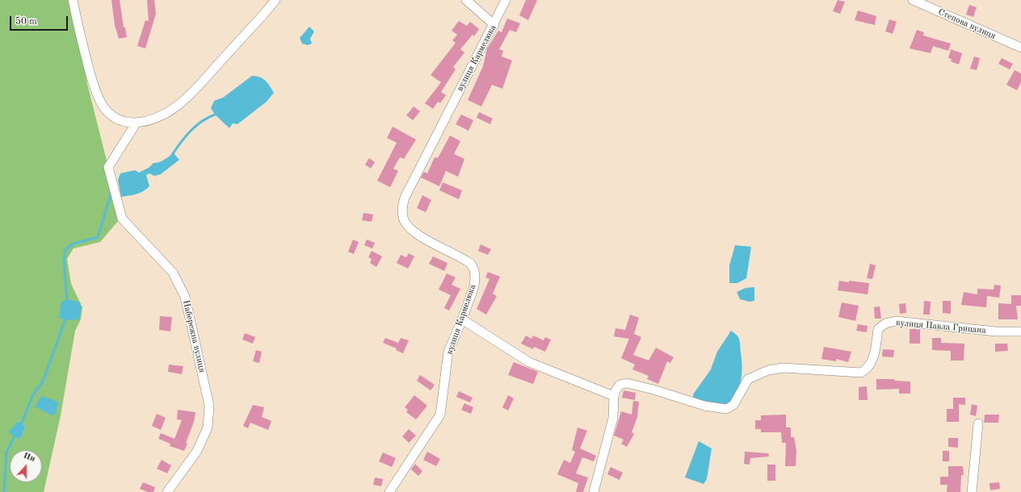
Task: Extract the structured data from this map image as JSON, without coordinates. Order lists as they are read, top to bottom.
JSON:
{
  "streets": {
    "street": [
      "Степова вулиця",
      "вулиця Кармелюка",
      "вулиця Павла Грицана",
      "Набережна вулиця"
    ]
  },
  "scale_bar": "50 m",
  "north": "top"
}
